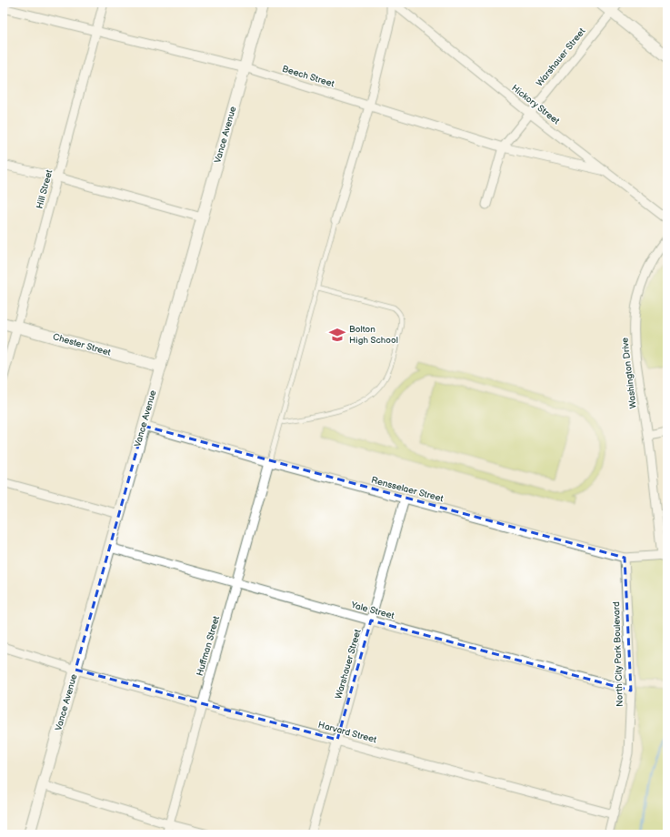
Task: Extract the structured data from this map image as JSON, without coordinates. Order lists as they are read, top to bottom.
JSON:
{
  "streets": {
    "street": [
      "Warshauer Street",
      "Beech Street",
      "Hickory Street",
      "Vance Avenue",
      "Hill Street",
      "Chester Street",
      "Washington Drive",
      "Rensselaer Street",
      "Yale Street",
      "Huffman Street",
      "North City Park Boulevard",
      "Harvard Street"
    ]
  },
  "crossings": [
    ["Warshauer Street", "Beech Street"],
    ["Warshauer Street", "Hickory Street"],
    ["Warshauer Street", "Rensselaer Street"],
    ["Warshauer Street", "Yale Street"],
    ["Warshauer Street", "Harvard Street"],
    ["Beech Street", "Hickory Street"],
    ["Beech Street", "Vance Avenue"],
    ["Beech Street", "Hill Street"],
    ["Vance Avenue", "Chester Street"],
    ["Vance Avenue", "Rensselaer Street"],
    ["Vance Avenue", "Yale Street"],
    ["Vance Avenue", "Harvard Street"],
    ["Hill Street", "Chester Street"],
    ["Washington Drive", "Rensselaer Street"],
    ["Rensselaer Street", "Huffman Street"],
    ["Rensselaer Street", "North City Park Boulevard"],
    ["Yale Street", "Huffman Street"],
    ["Yale Street", "North City Park Boulevard"],
    ["Huffman Street", "Harvard Street"],
    ["North City Park Boulevard", "Harvard Street"]
  ],
  "places": {
    "school or university": ["Bolton High School"]
  }
}
